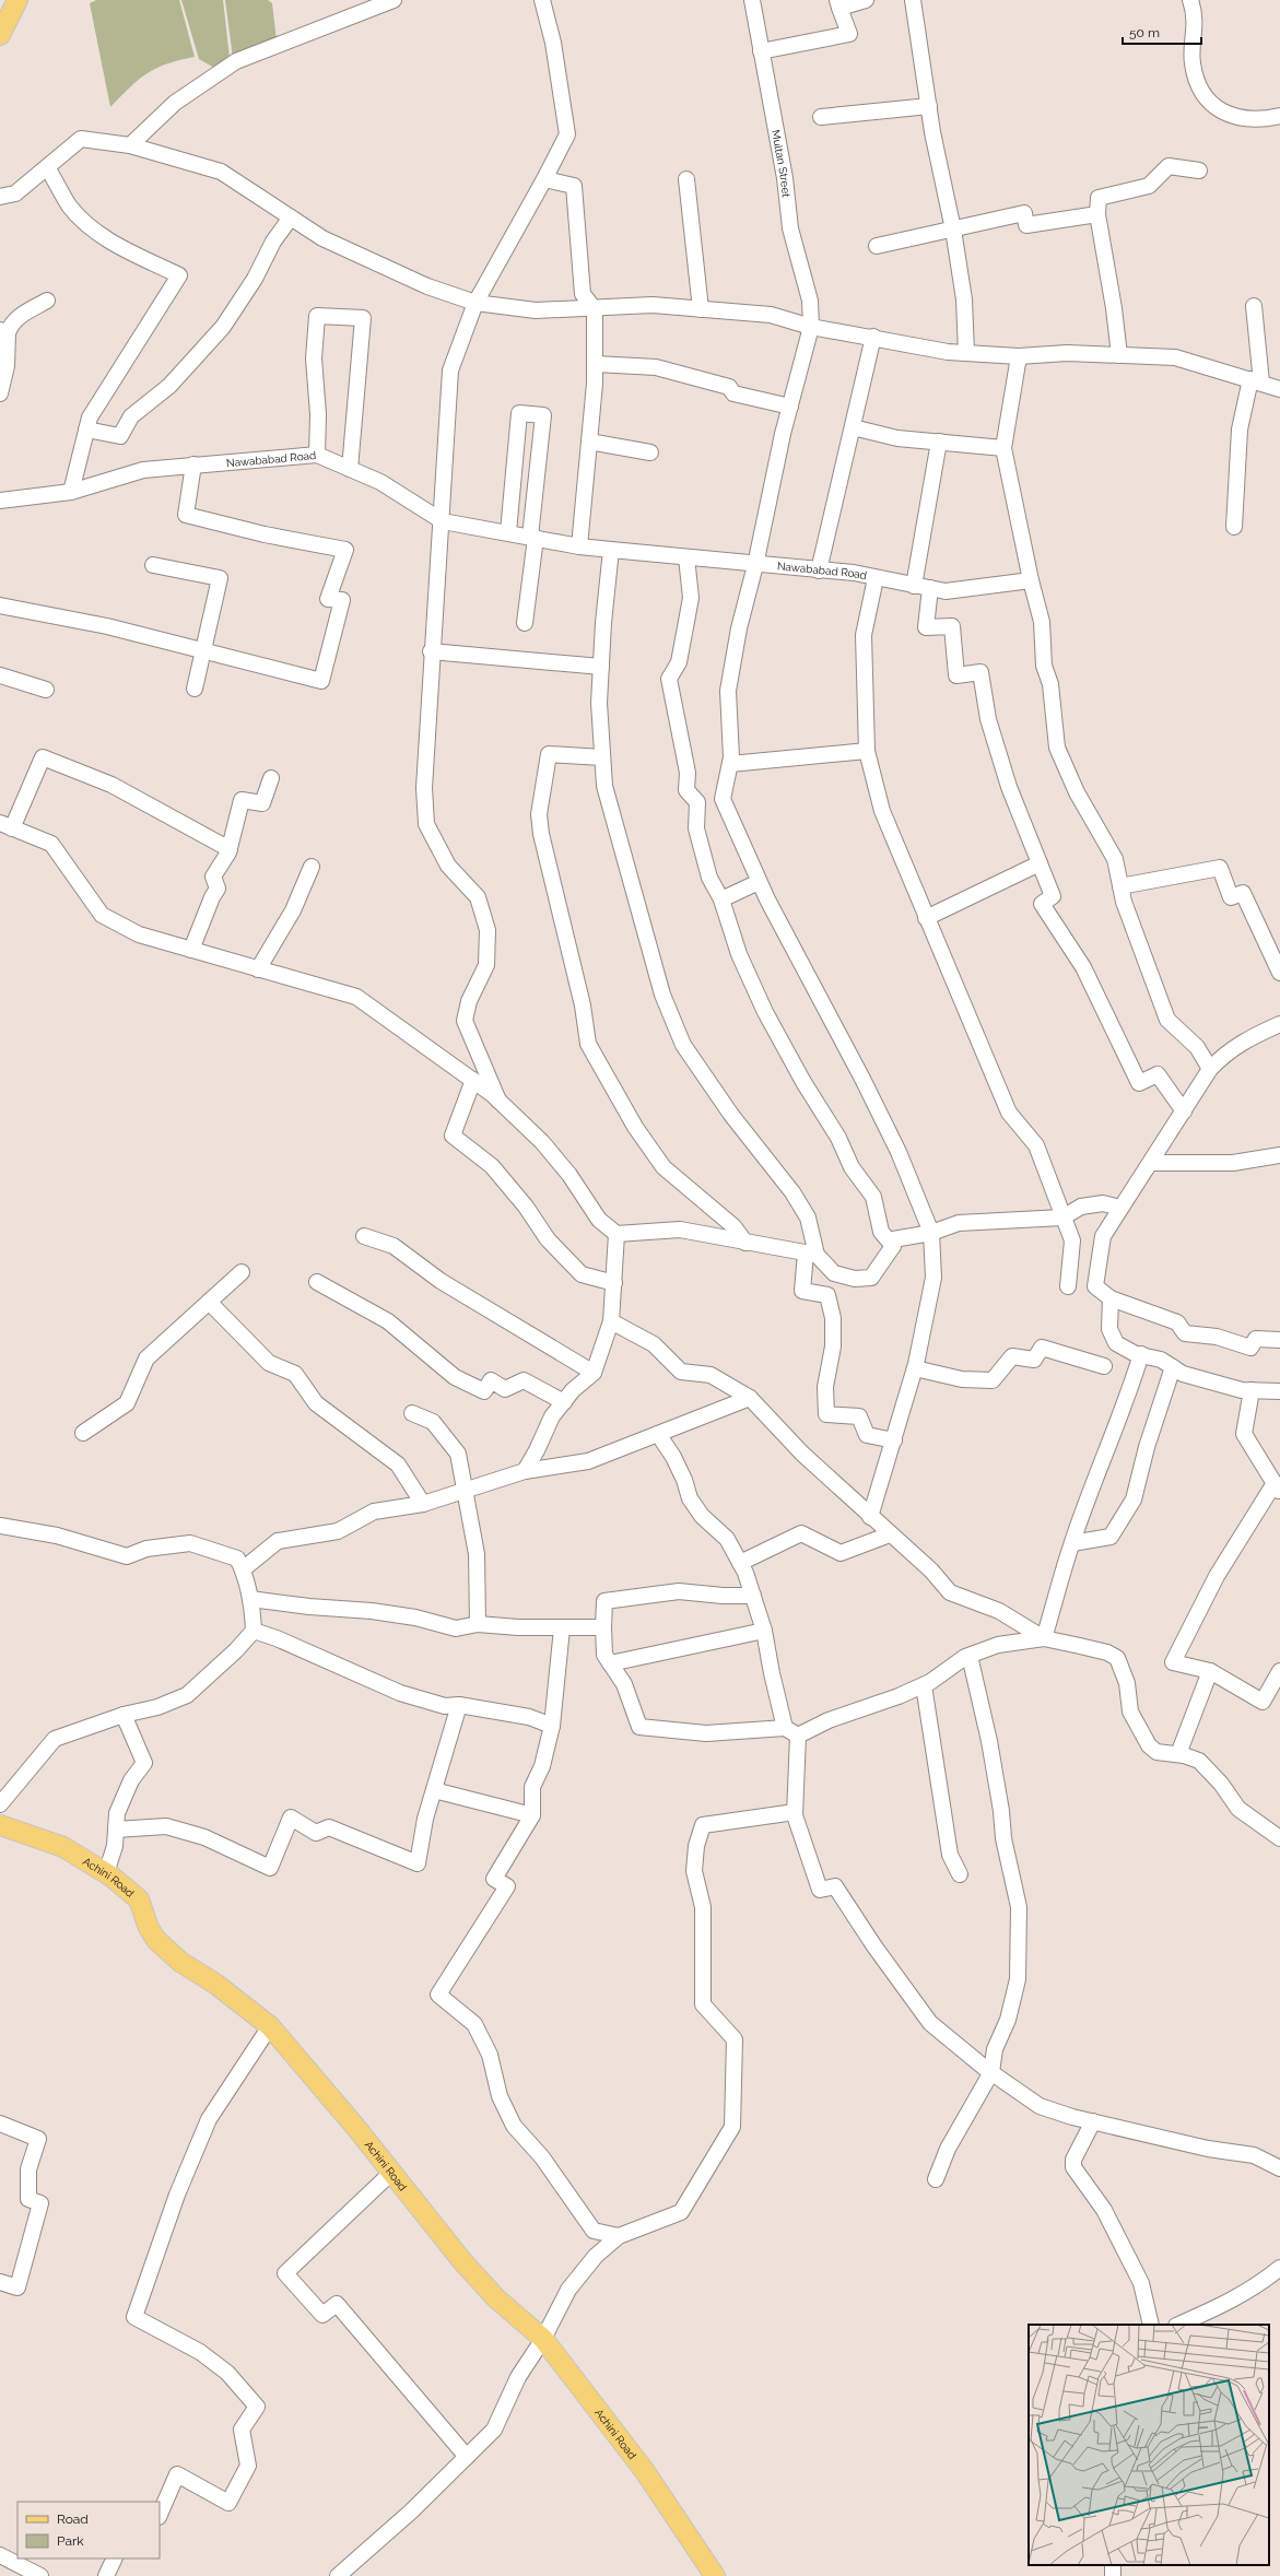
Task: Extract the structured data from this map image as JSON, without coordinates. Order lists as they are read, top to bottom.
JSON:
{
  "streets": {
    "main road": ["Achini Road"],
    "street": ["Multan Street", "Nawababad Road"]
  },
  "crossings": [
    ["Multan Street", "Nawababad Road"]
  ],
  "legend": ["Road", "Park"],
  "scale_bar": "50 m"
}
